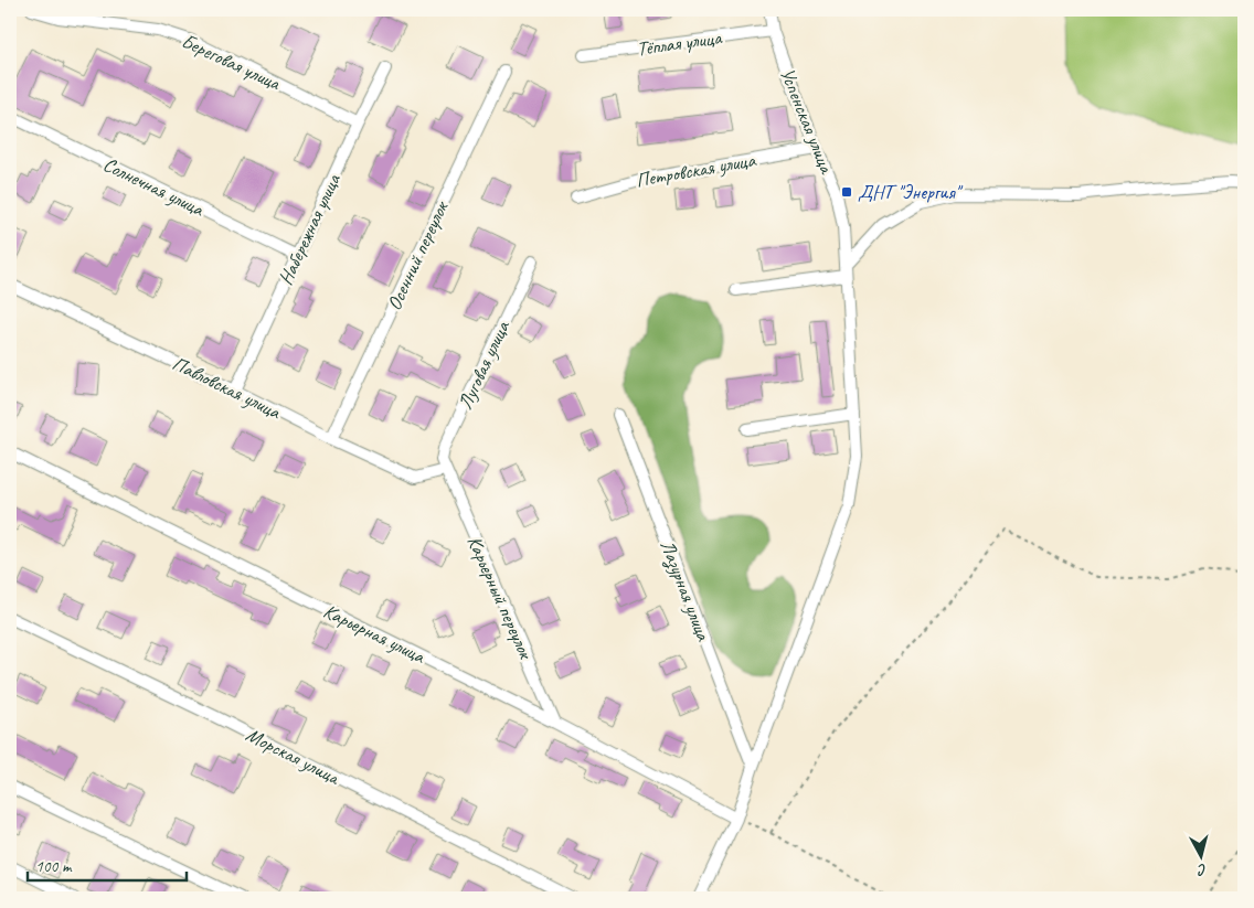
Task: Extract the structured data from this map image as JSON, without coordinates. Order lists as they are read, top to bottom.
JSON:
{
  "streets": {
    "street": [
      "Тёплая улица",
      "Береговая улица",
      "Успенская улица",
      "Петровская улица",
      "Солнечная улица",
      "Набережная улица",
      "Осенний переулок",
      "Луговая улица",
      "Павловская улица",
      "Лазурная улица",
      "Карьерный переулок",
      "Карьерная улица",
      "Морская улица"
    ]
  },
  "crossings": [
    ["Тёплая улица", "Успенская улица"],
    ["Береговая улица", "Набережная улица"],
    ["Успенская улица", "Петровская улица"],
    ["Успенская улица", "Лазурная улица"],
    ["Успенская улица", "Карьерная улица"],
    ["Солнечная улица", "Набережная улица"],
    ["Набережная улица", "Павловская улица"],
    ["Осенний переулок", "Павловская улица"],
    ["Луговая улица", "Павловская улица"],
    ["Луговая улица", "Карьерный переулок"],
    ["Павловская улица", "Карьерный переулок"],
    ["Карьерный переулок", "Карьерная улица"]
  ],
  "places": {
    "transit": ["ДНТ \"Энергия\""]
  },
  "scale_bar": "100 m",
  "north": "bottom"
}
